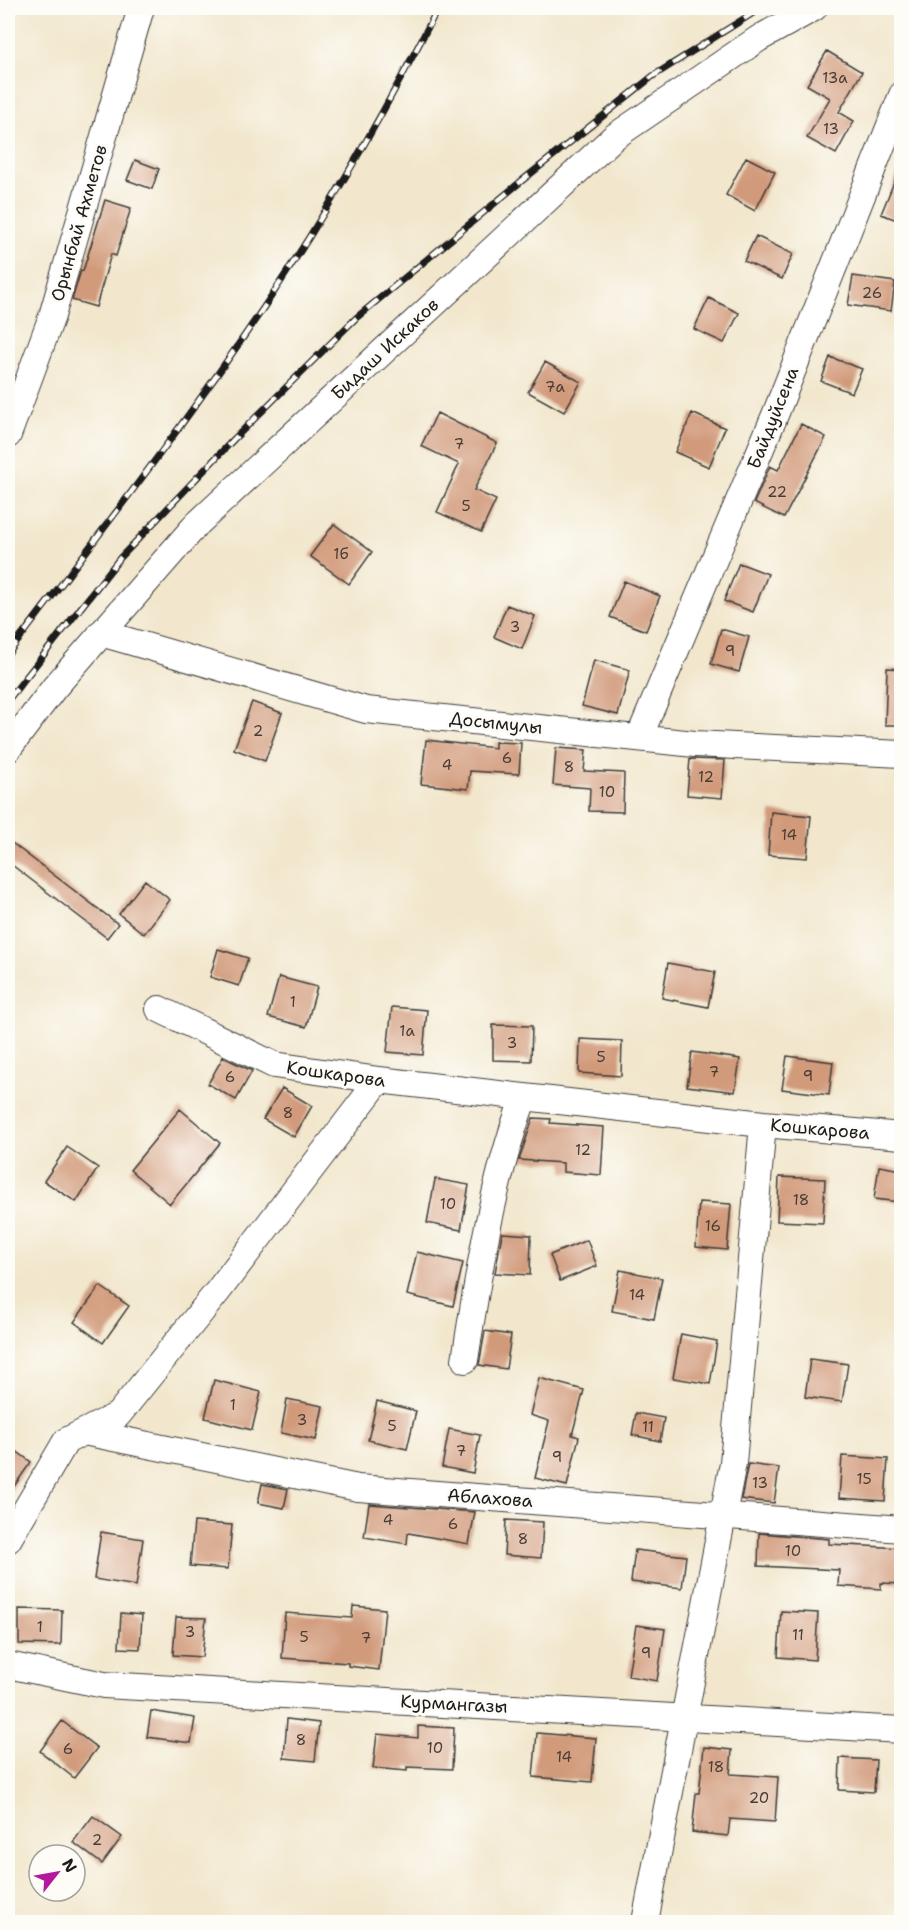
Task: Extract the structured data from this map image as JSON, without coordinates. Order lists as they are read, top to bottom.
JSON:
{
  "streets": {
    "street": [
      "Орынбай Ахметов",
      "Бидаш Искаков",
      "Байдуйсена",
      "Досымулы",
      "Кошкарова",
      "Аблахова",
      "Курмангазы"
    ]
  },
  "crossings": [
    ["Бидаш Искаков", "Досымулы"],
    ["Байдуйсена", "Досымулы"]
  ],
  "house_numbers": [
    "13а",
    "13",
    "26",
    "7а",
    "7",
    "22",
    "5",
    "1б",
    "3",
    "9",
    "2",
    "6",
    "4",
    "8",
    "12",
    "10",
    "14",
    "1",
    "1а",
    "3",
    "5",
    "7",
    "9",
    "6",
    "8",
    "12",
    "18",
    "10",
    "16",
    "14",
    "1",
    "3",
    "5",
    "11",
    "7",
    "9",
    "15",
    "13",
    "4",
    "6",
    "8",
    "10",
    "1",
    "3",
    "11",
    "5",
    "7",
    "9",
    "8",
    "10",
    "6",
    "14",
    "18",
    "20",
    "2"
  ],
  "north": "top right"
}
